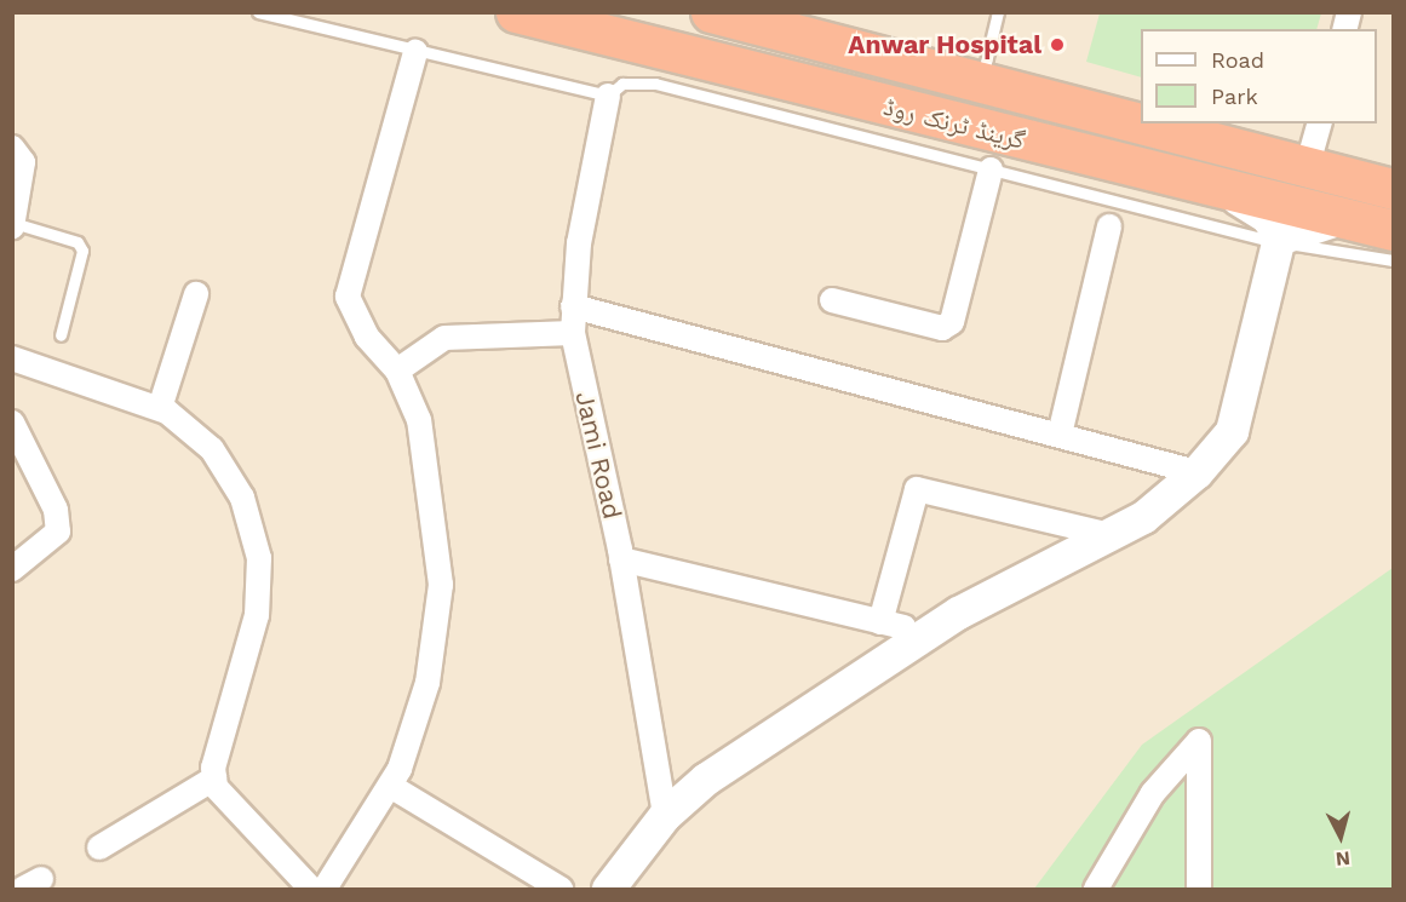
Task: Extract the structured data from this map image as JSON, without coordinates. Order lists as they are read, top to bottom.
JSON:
{
  "streets": {
    "highway": ["گرینڈ ٹرنک روڈ"],
    "street": ["Jami Road"]
  },
  "places": ["Anwar Hospital"],
  "legend": ["Road", "Park"],
  "north": "bottom"
}
